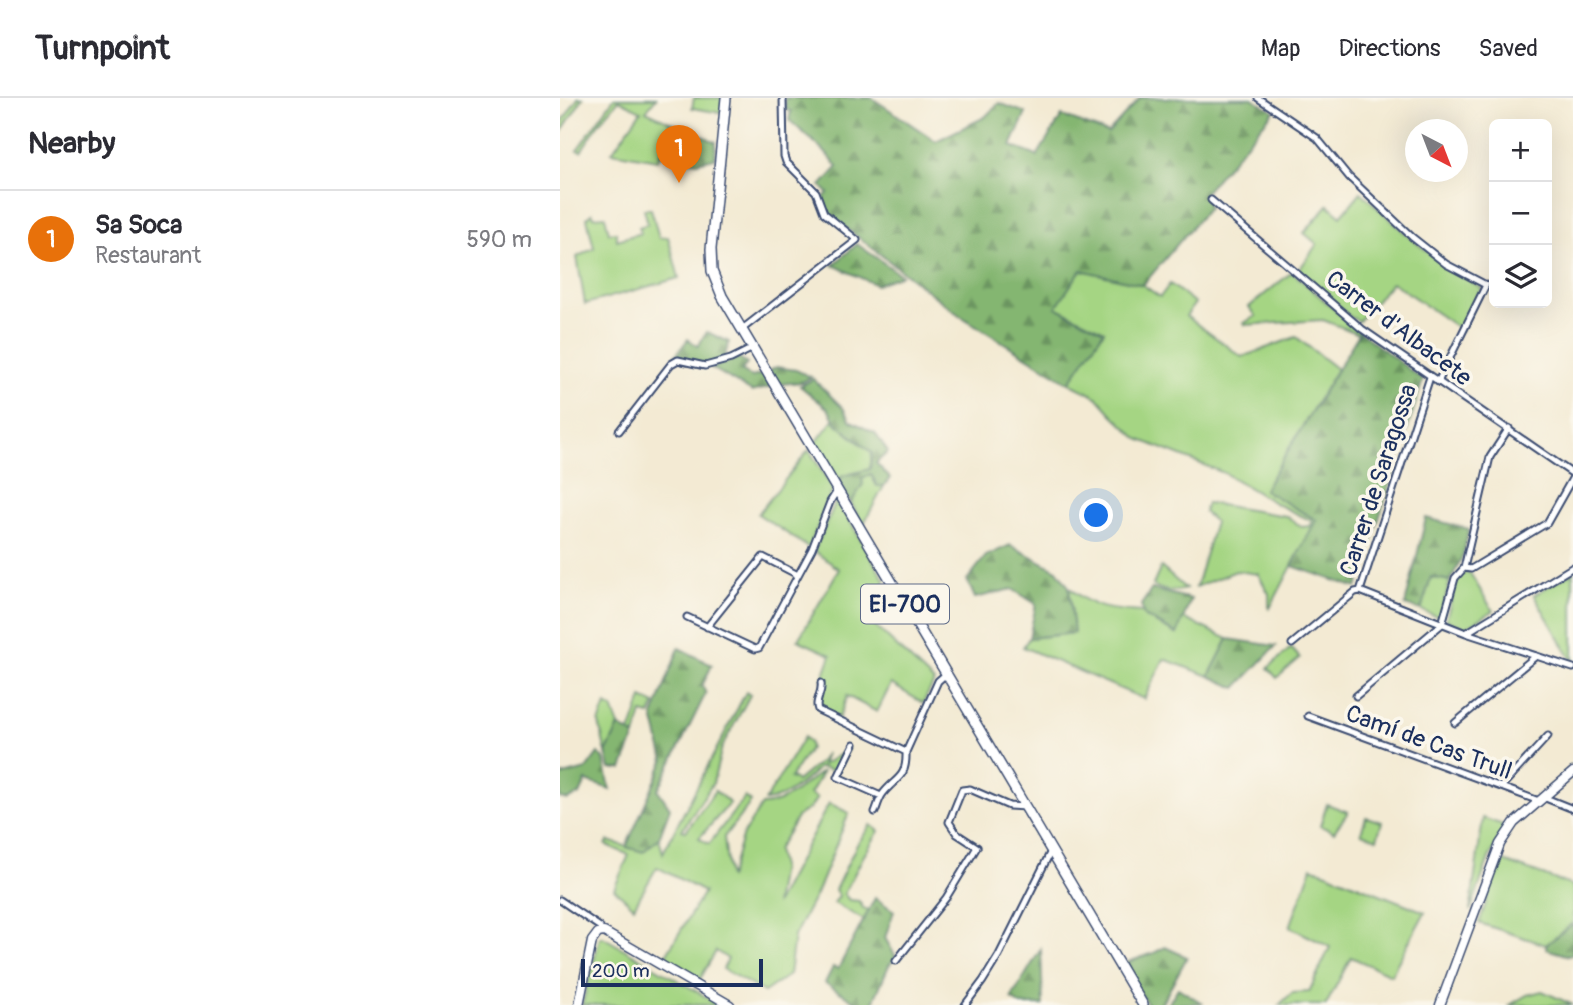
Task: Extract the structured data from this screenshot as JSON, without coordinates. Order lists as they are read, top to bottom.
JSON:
{
  "streets": {
    "main road": ["EI-700"],
    "street": ["Carrer d'Albacete", "Carrer de Saragossa", "Camí de Cas Trull"]
  },
  "crossings": [
    ["Carrer d'Albacete", "Carrer de Saragossa"]
  ],
  "scale_bar": "200 m",
  "north": "bottom right",
  "page": {
    "header": "Turnpoint",
    "nav": ["Map", "Directions", "Saved"],
    "heading": "Nearby",
    "map_buttons": ["+", "−"],
    "pins": "1",
    "list": [
      {
        "mark": "1",
        "name": "Sa Soca",
        "note": "Restaurant",
        "value": "590 m"
      }
    ],
    "scale": "200 m"
  }
}
